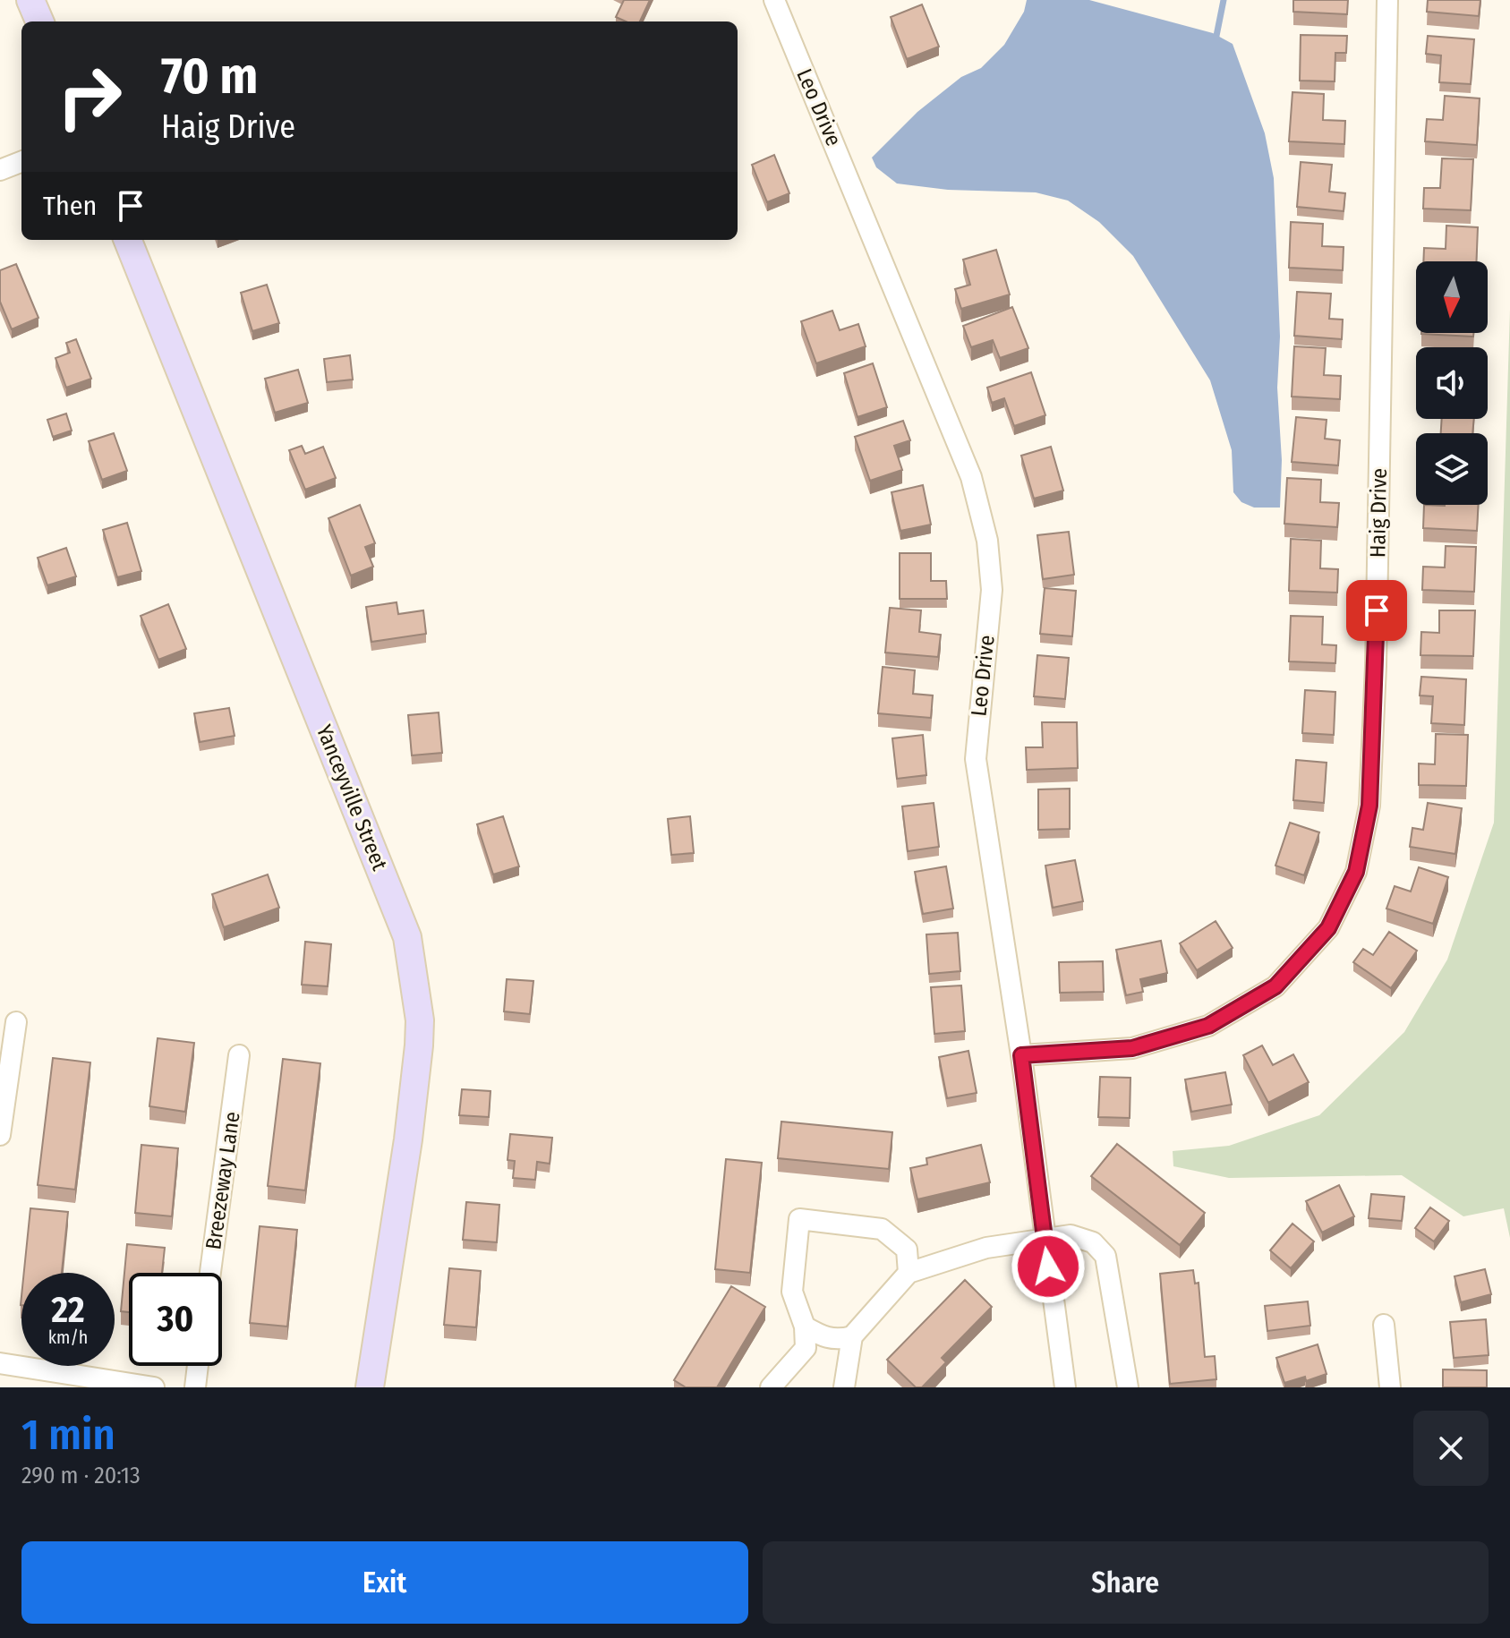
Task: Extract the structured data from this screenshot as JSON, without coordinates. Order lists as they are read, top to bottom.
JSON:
{
  "streets": {
    "main road": ["Yanceyville Street"],
    "street": ["Leo Drive", "Haig Drive", "Breezeway Lane"]
  },
  "crossings": [
    ["Leo Drive", "Haig Drive"]
  ],
  "north": "bottom",
  "page": {
    "turn": ["70 m", "Haig Drive"],
    "then": "Then",
    "speed": "22 km/h",
    "limit": "30",
    "heading": ["1 min", "290 m · 20:13"],
    "buttons": ["Exit", "Share"]
  }
}
